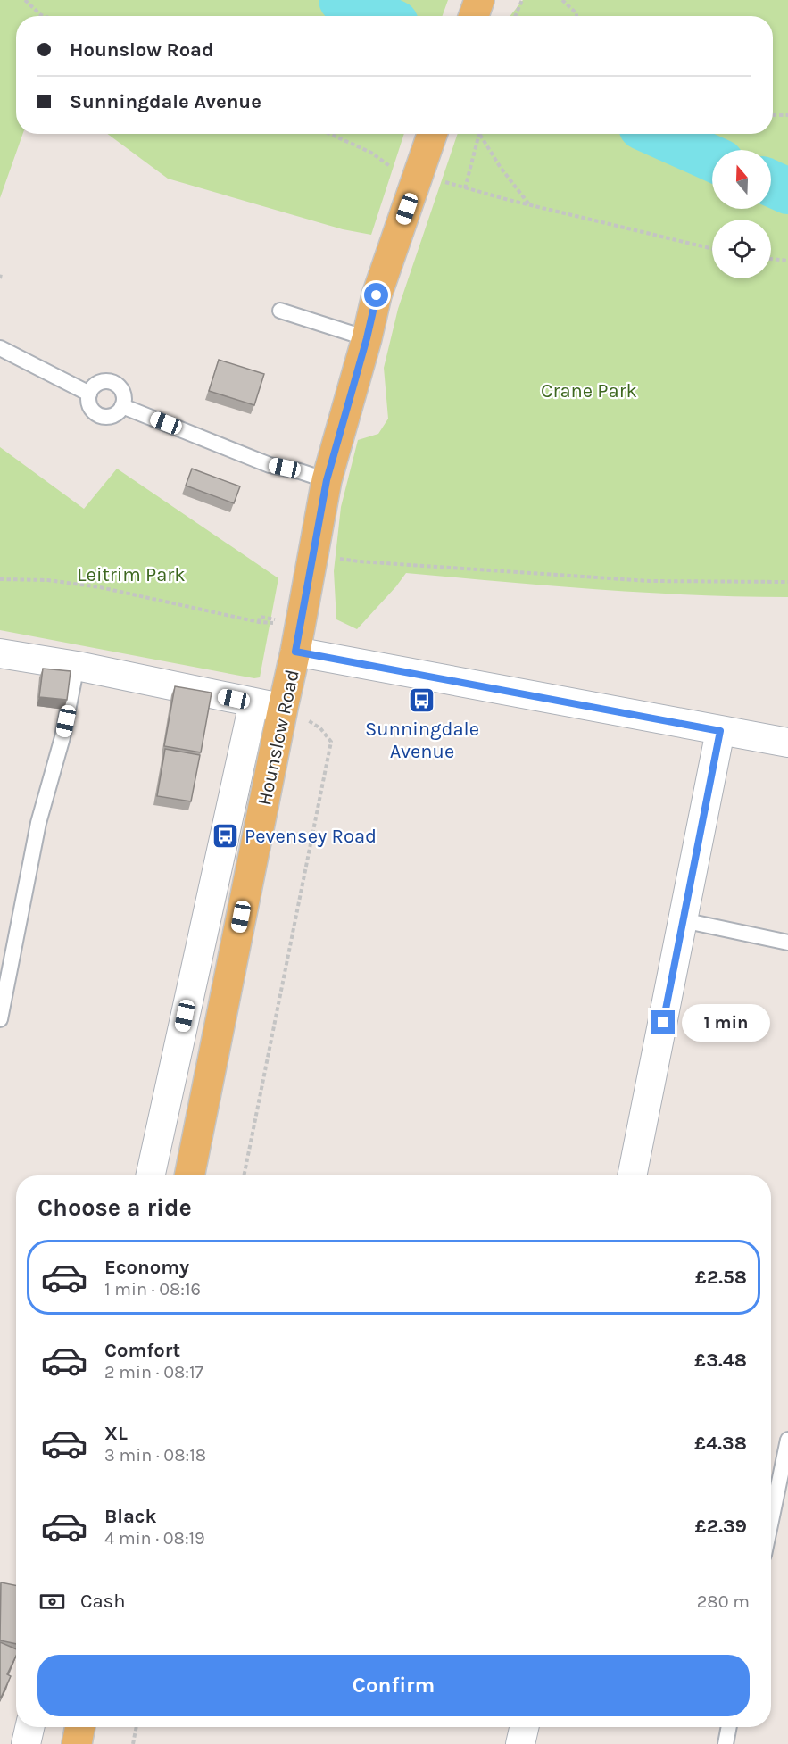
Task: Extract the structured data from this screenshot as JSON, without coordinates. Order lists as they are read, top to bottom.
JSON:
{
  "streets": {
    "main road": ["Hounslow Road"]
  },
  "parks": ["Crane Park", "Leitrim Park"],
  "places": {
    "bus stop": ["Sunningdale Avenue", "Pevensey Road"]
  },
  "north": "top",
  "page": {
    "banner": ["Hounslow Road", "Sunningdale Avenue"],
    "bubble": "1 min",
    "heading": "Choose a ride",
    "list": [
      {
        "name": "Economy",
        "note": "1 min · 08:16",
        "value": "£2.58"
      },
      {
        "name": "Comfort",
        "note": "2 min · 08:17",
        "value": "£3.48"
      },
      {
        "name": "XL",
        "note": "3 min · 08:18",
        "value": "£4.38"
      },
      {
        "name": "Black",
        "note": "4 min · 08:19",
        "value": "£2.39"
      }
    ],
    "pay": ["Cash", "280 m"],
    "buttons": "Confirm"
  }
}
